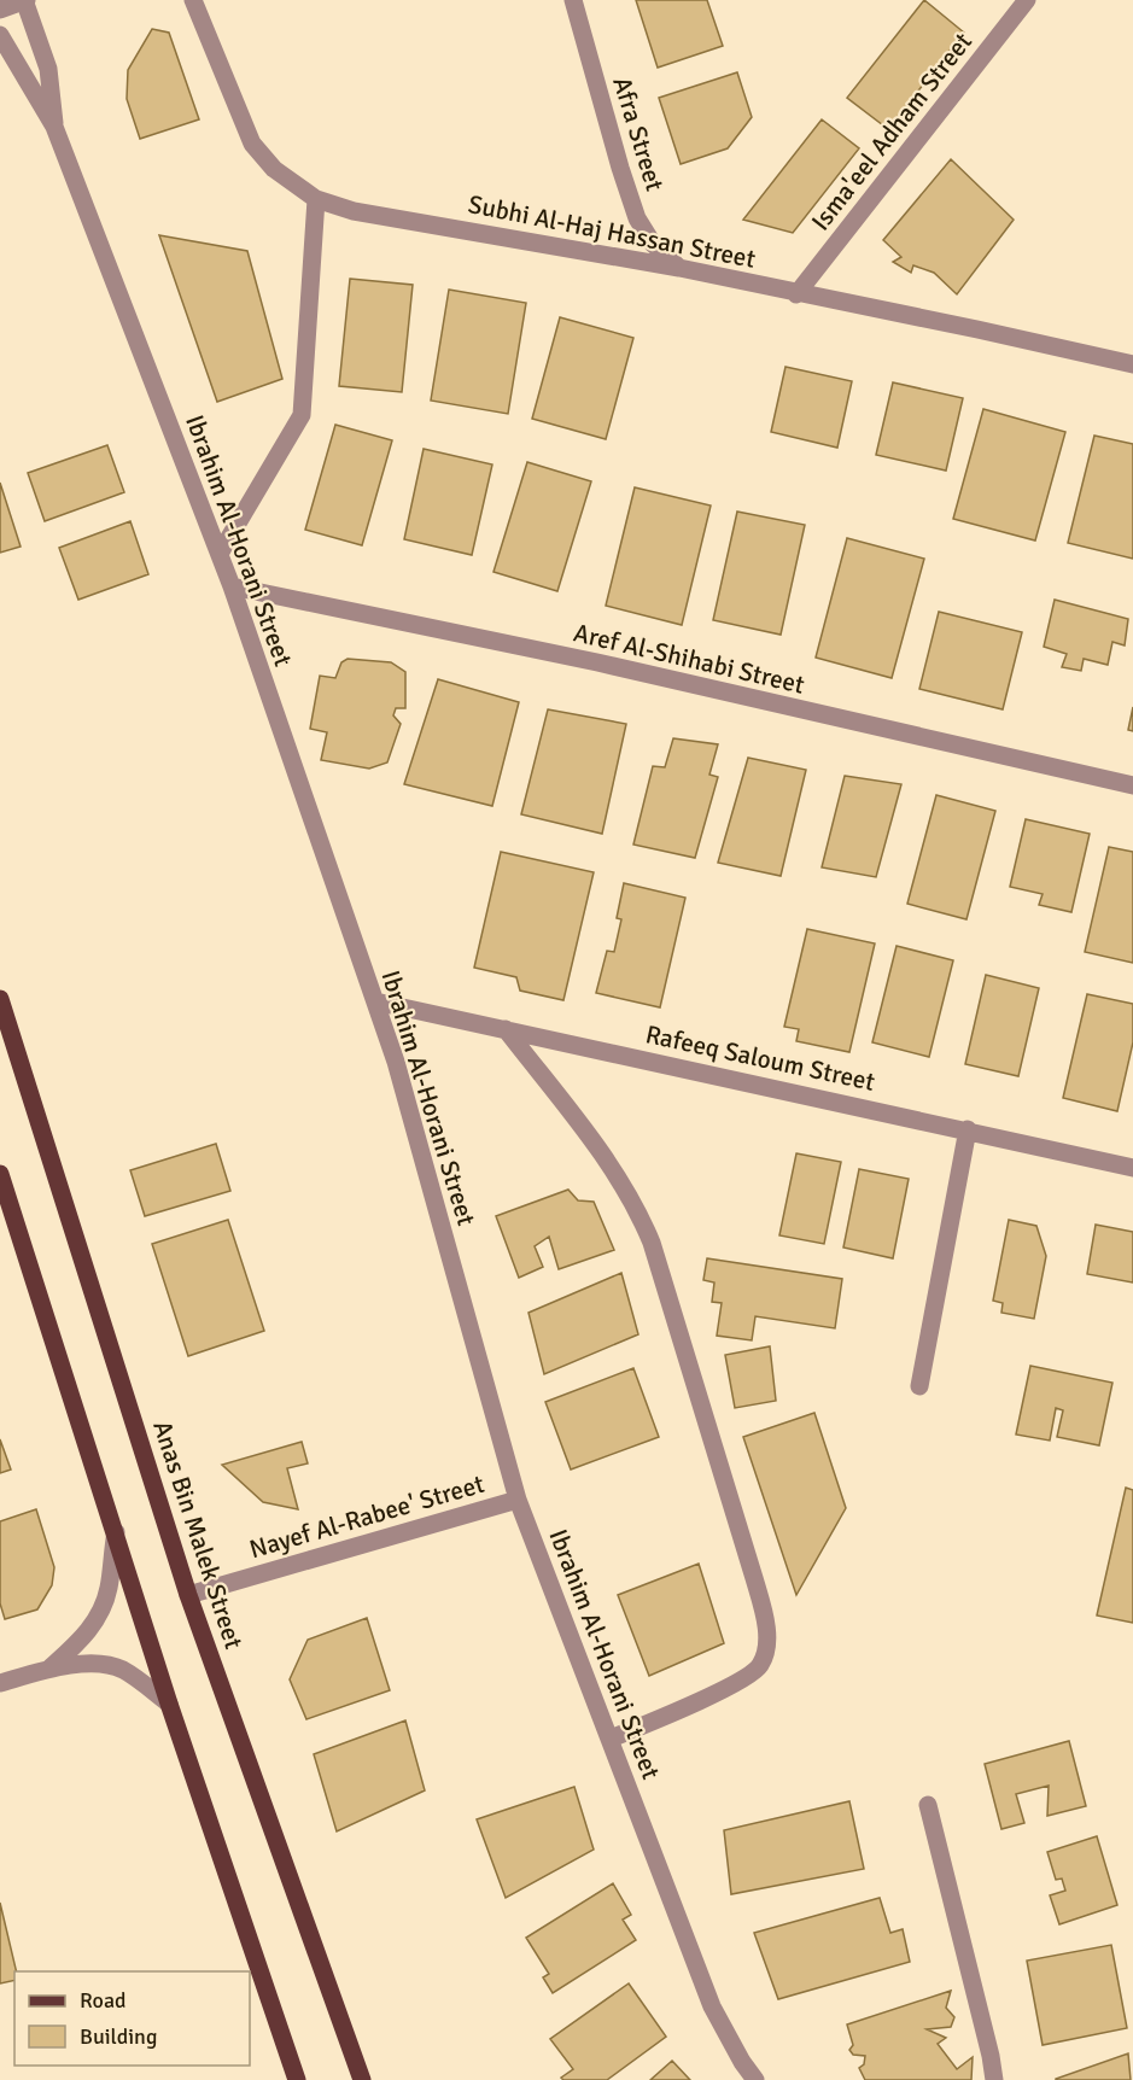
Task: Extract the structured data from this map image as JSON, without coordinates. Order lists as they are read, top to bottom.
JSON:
{
  "streets": {
    "main road": ["Anas Bin Malek Street"],
    "street": [
      "Isma'eel Adham Street",
      "Afra Street",
      "Subhi Al-Haj Hassan Street",
      "Ibrahim Al-Horani Street",
      "Aref Al-Shihabi Street",
      "Rafeeq Saloum Street",
      "Nayef Al-Rabee' Street"
    ]
  },
  "crossings": [
    ["Isma'eel Adham Street", "Subhi Al-Haj Hassan Street"],
    ["Afra Street", "Subhi Al-Haj Hassan Street"],
    ["Ibrahim Al-Horani Street", "Aref Al-Shihabi Street"],
    ["Ibrahim Al-Horani Street", "Rafeeq Saloum Street"],
    ["Ibrahim Al-Horani Street", "Nayef Al-Rabee' Street"],
    ["Nayef Al-Rabee' Street", "Anas Bin Malek Street"]
  ],
  "legend": ["Road", "Building"]
}
